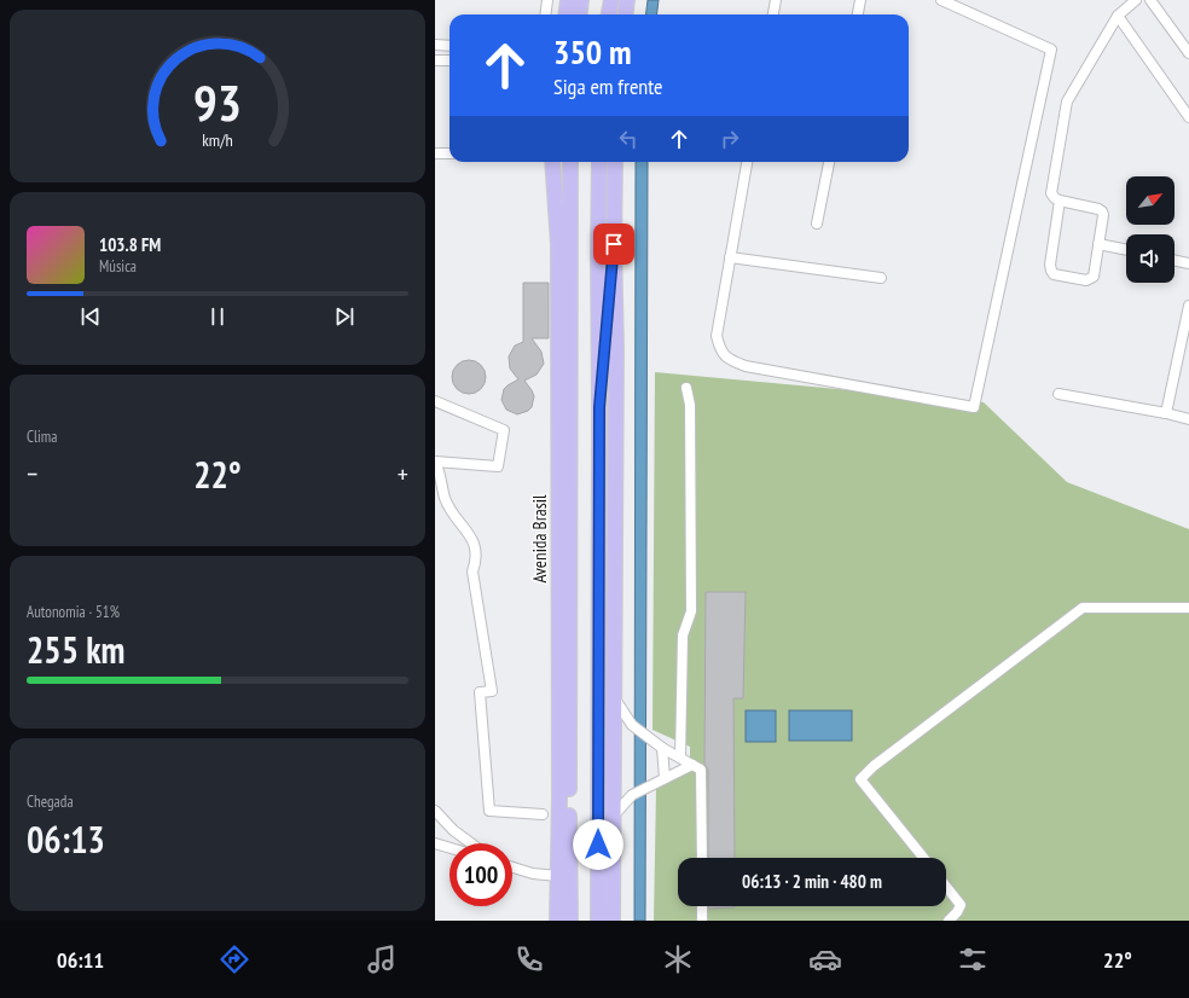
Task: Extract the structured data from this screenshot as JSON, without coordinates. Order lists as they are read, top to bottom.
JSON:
{
  "streets": {
    "highway": ["Avenida Brasil"]
  },
  "north": "top right",
  "page": {
    "turn": ["350 m", "Siga em frente"],
    "song": ["103.8 FM", "Música"],
    "tile": [
      "Clima",
      ["Autonomia · 51%", "255 km"],
      ["Chegada", "06:13"]
    ],
    "heat": ["−", "22°", "+"],
    "limit": "100",
    "trip": "06:13 · 2 min · 480 m",
    "tabs": ["06:11", "22°"],
    "gauge": ["93", "km/h"]
  }
}
